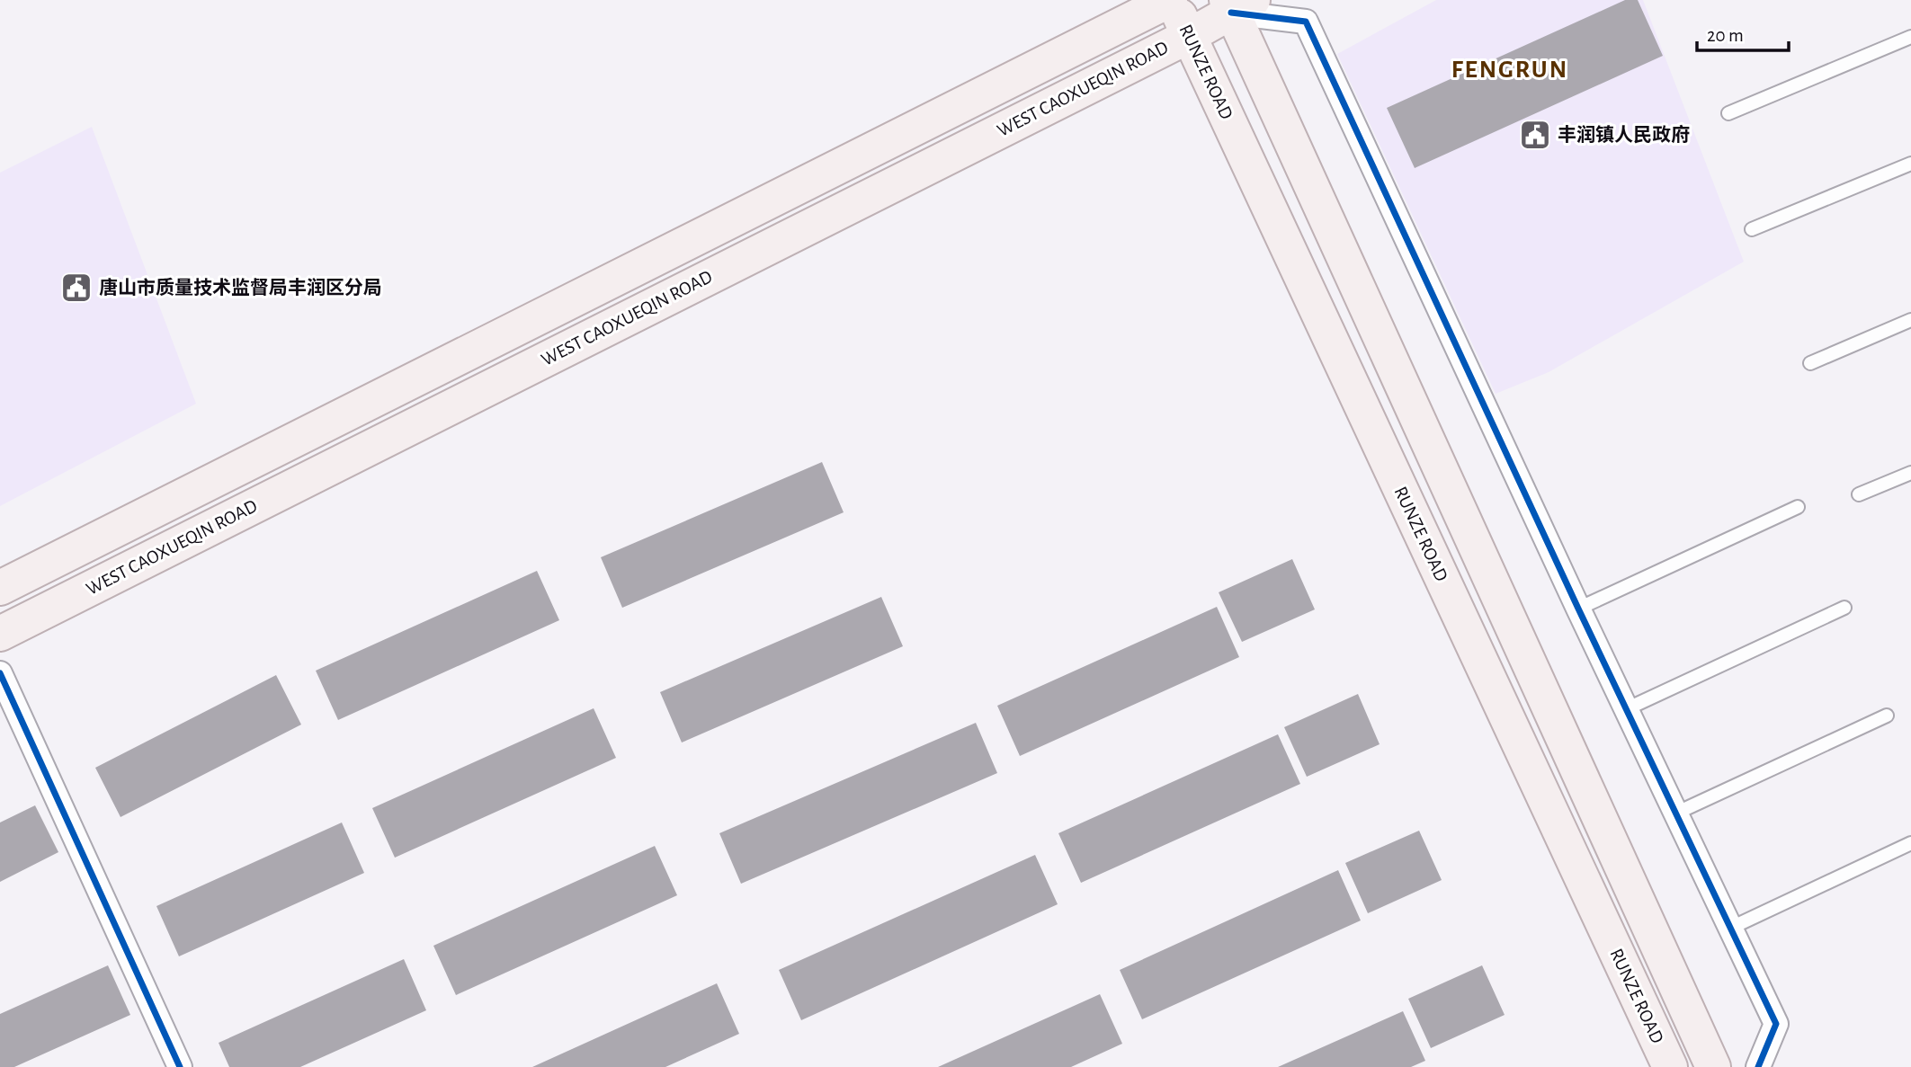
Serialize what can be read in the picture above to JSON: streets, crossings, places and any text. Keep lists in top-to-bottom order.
{
  "streets": {
    "main road": ["RUNZE ROAD", "WEST CAOXUEQIN ROAD"]
  },
  "crossings": [
    ["RUNZE ROAD", "WEST CAOXUEQIN ROAD"]
  ],
  "districts": ["FENGRUN"],
  "places": {
    "public building": ["丰润镇人民政府", "唐山市质量技术监督局丰润区分局"]
  },
  "scale_bar": "20 m"
}
